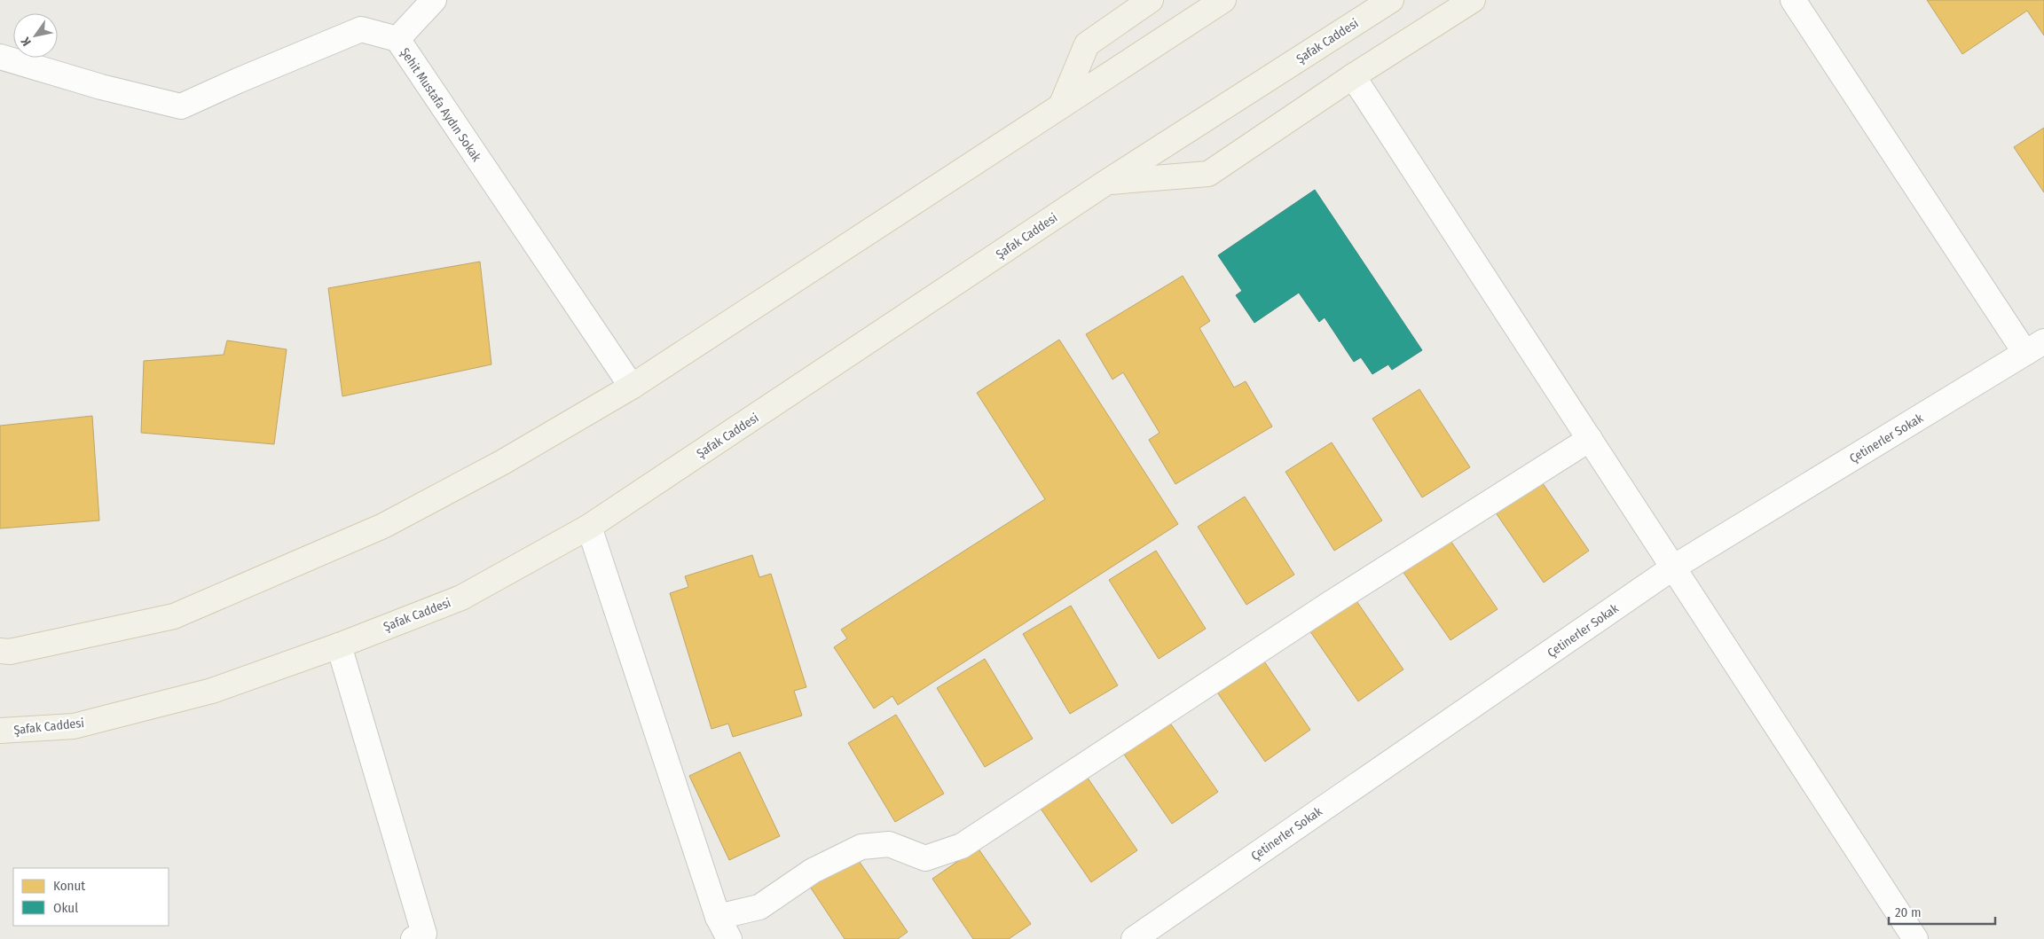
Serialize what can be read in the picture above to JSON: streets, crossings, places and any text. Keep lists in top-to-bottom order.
{
  "streets": {
    "main road": ["Şafak Caddesi"],
    "street": ["Şehit Mustafa Aydın Sokak", "Çetinerler Sokak"]
  },
  "legend": ["Konut", "Okul"],
  "scale_bar": "20 m",
  "north": "bottom left"
}
